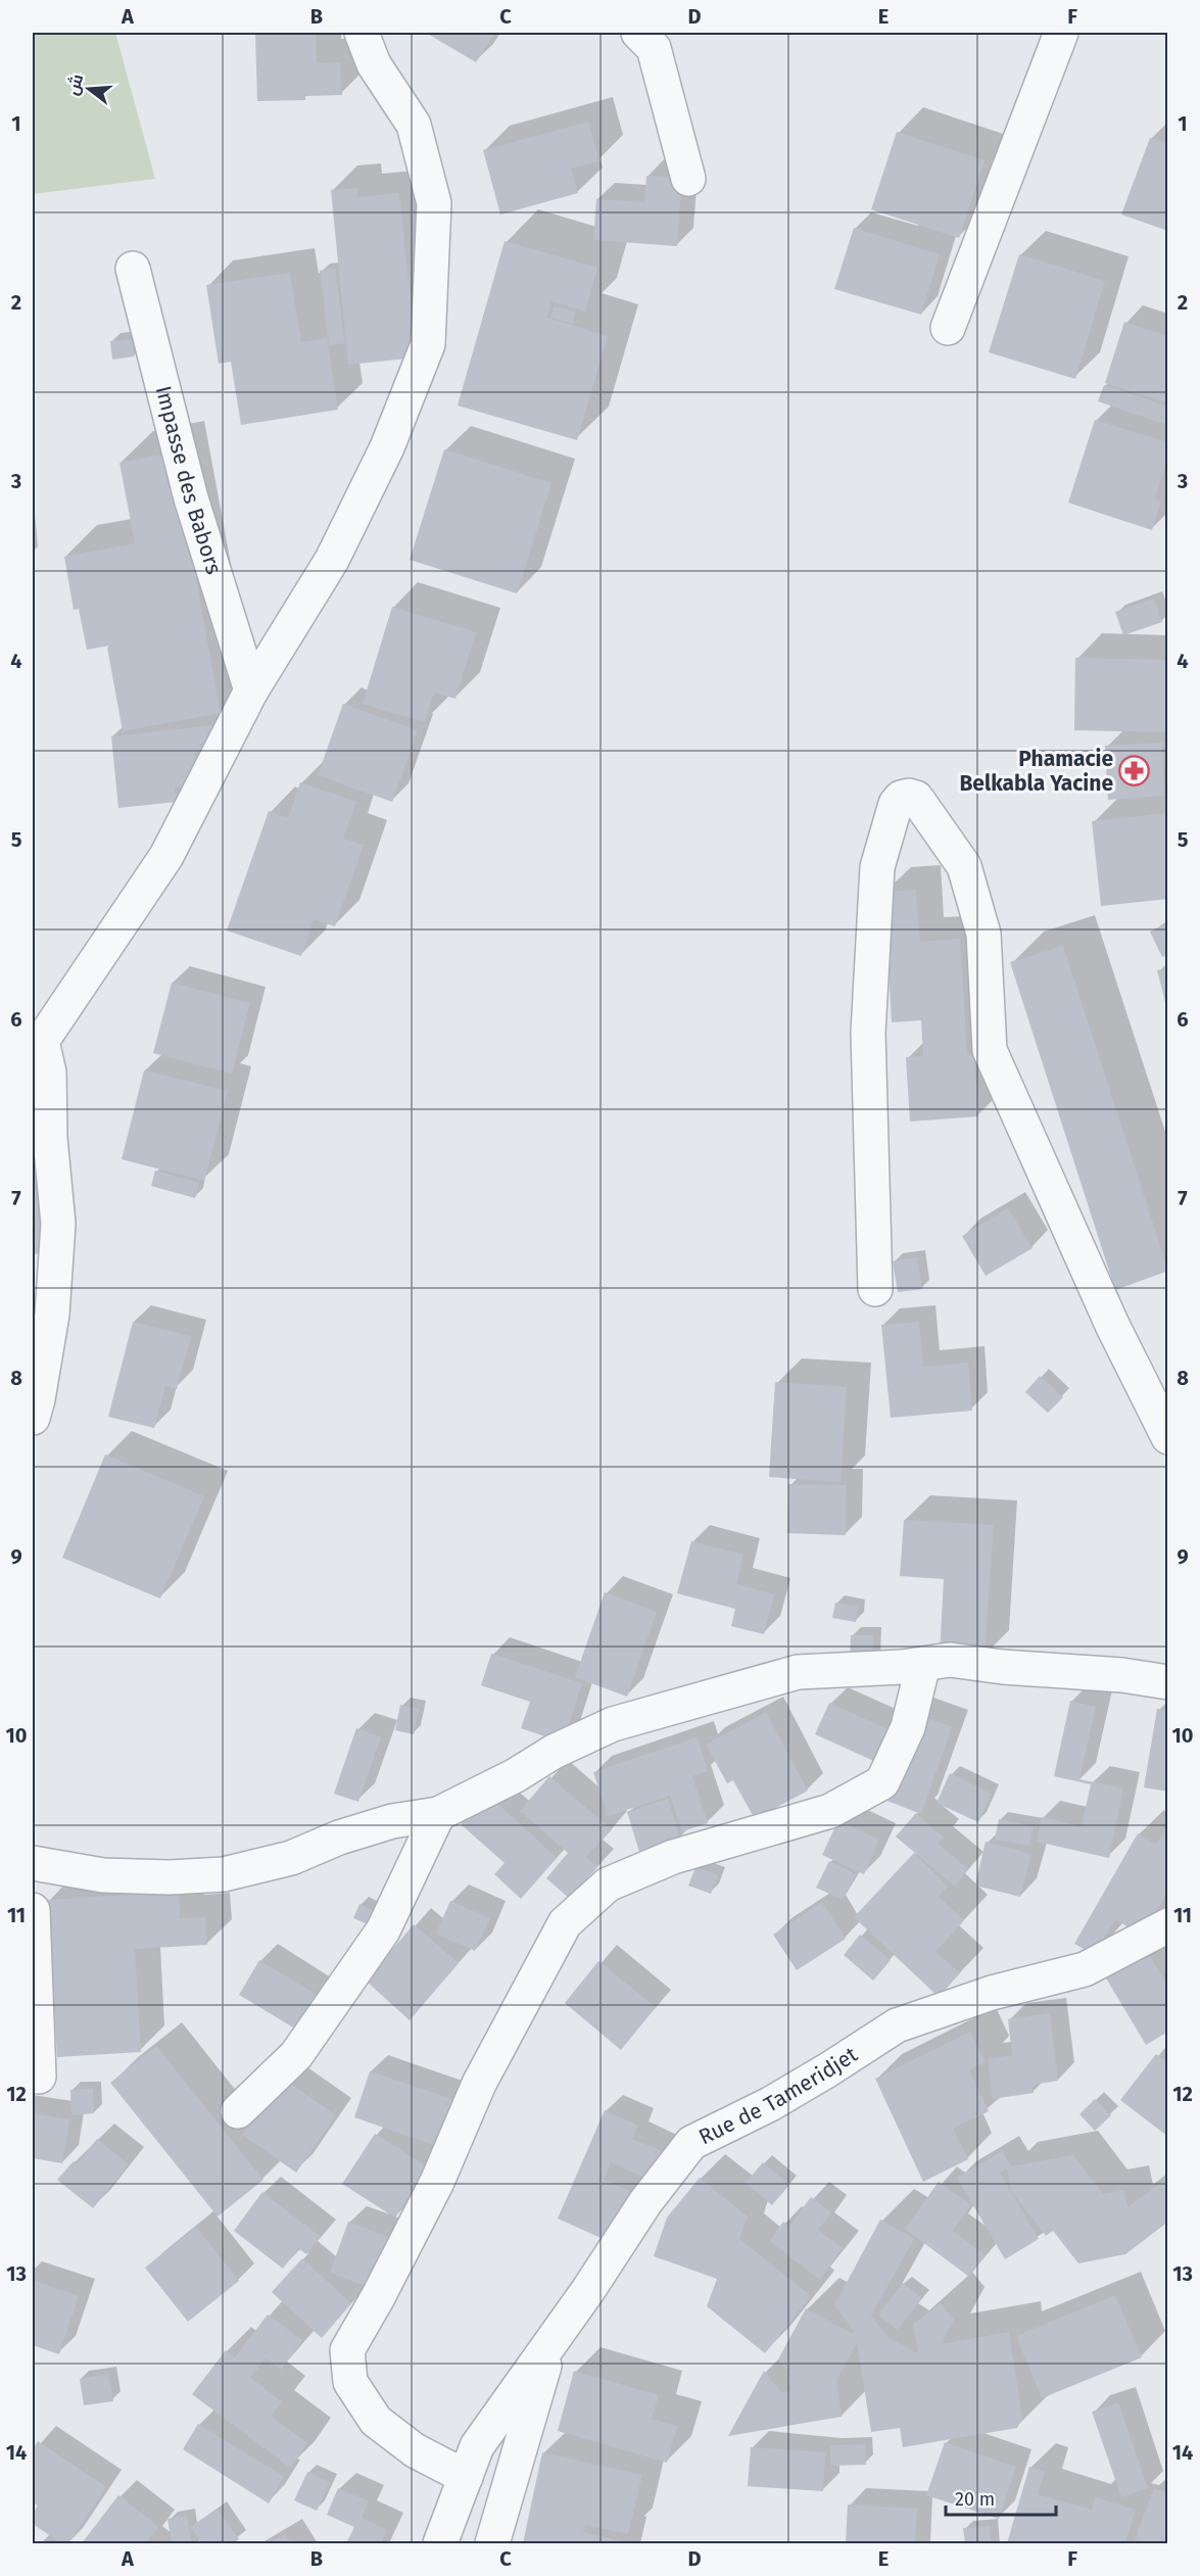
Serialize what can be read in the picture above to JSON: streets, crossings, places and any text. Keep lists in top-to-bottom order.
{
  "streets": {
    "street": ["Impasse des Babors", "Rue de Tameridjet"]
  },
  "places": {
    "pharmacy": ["Phamacie Belkabla Yacine"]
  },
  "scale_bar": "20 m",
  "north": "left",
  "grid": {
    "columns": [
      "A",
      "B",
      "C",
      "D",
      "E",
      "F"
    ],
    "rows": [
      "1",
      "2",
      "3",
      "4",
      "5",
      "6",
      "7",
      "8",
      "9",
      "10",
      "11",
      "12",
      "13",
      "14"
    ]
  }
}
